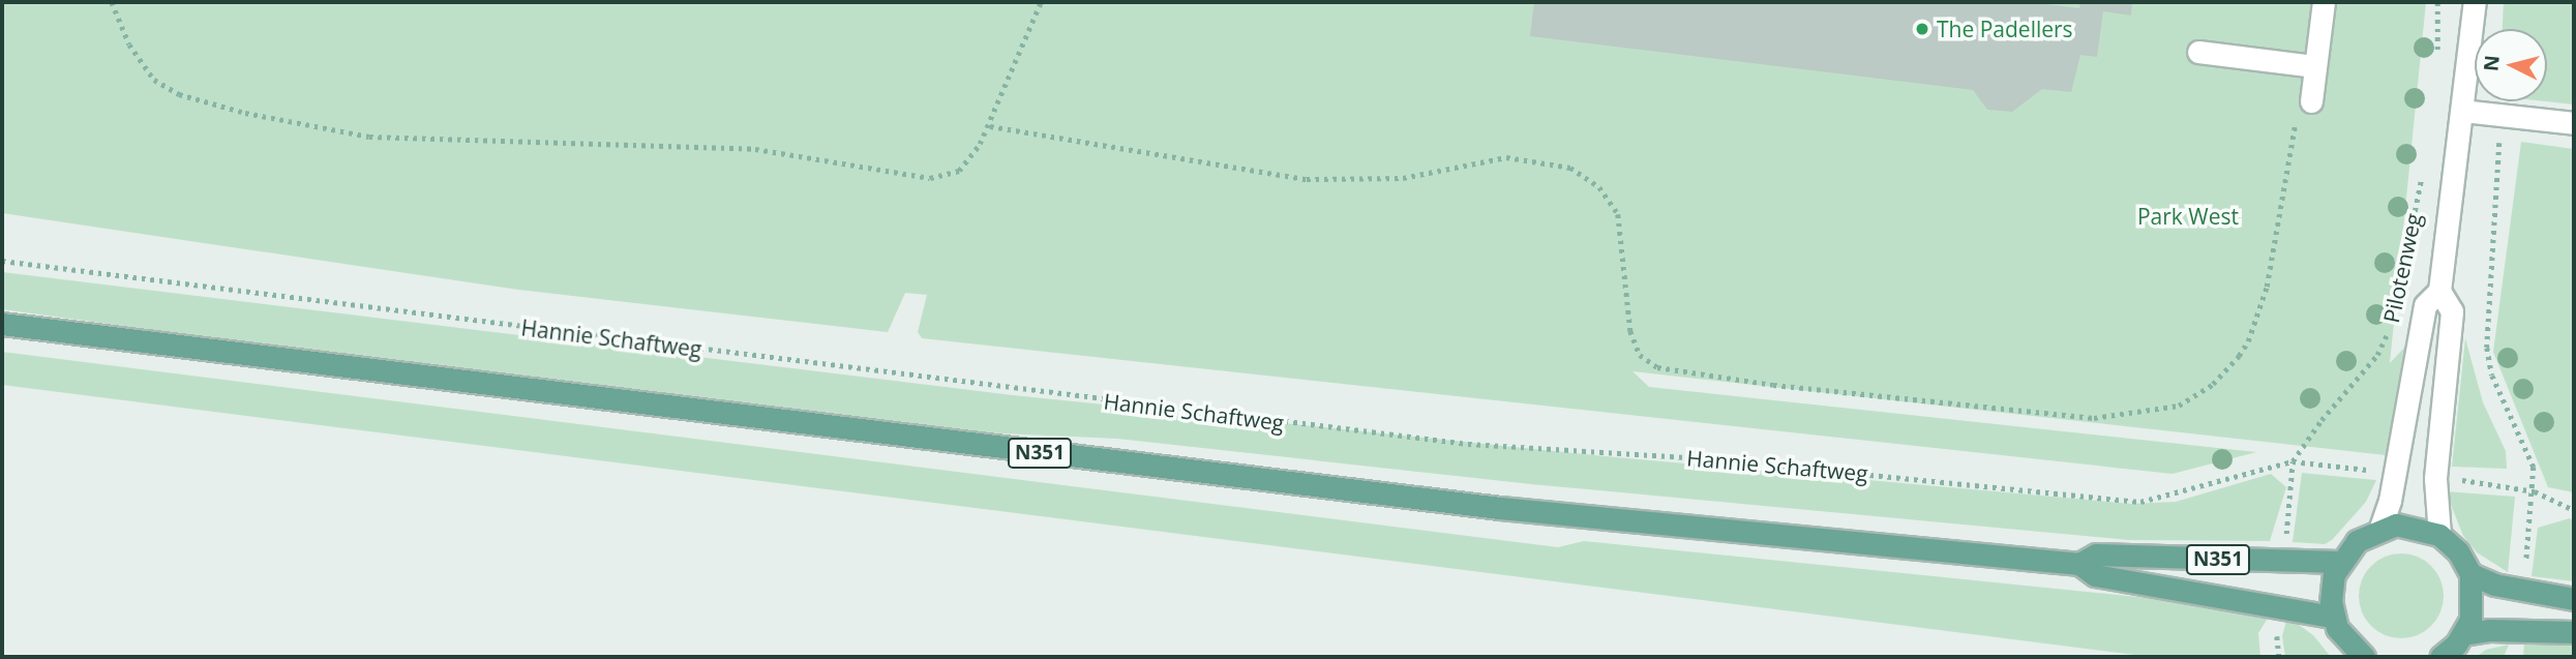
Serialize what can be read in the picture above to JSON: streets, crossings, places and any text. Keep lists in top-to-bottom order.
{
  "streets": {
    "main road": ["N351"],
    "street": ["Pilotenweg"],
    "path": ["Hannie Schaftweg"]
  },
  "crossings": [
    ["Pilotenweg", "Hannie Schaftweg"]
  ],
  "parks": ["Park West"],
  "places": ["The Padellers"],
  "north": "left"
}
